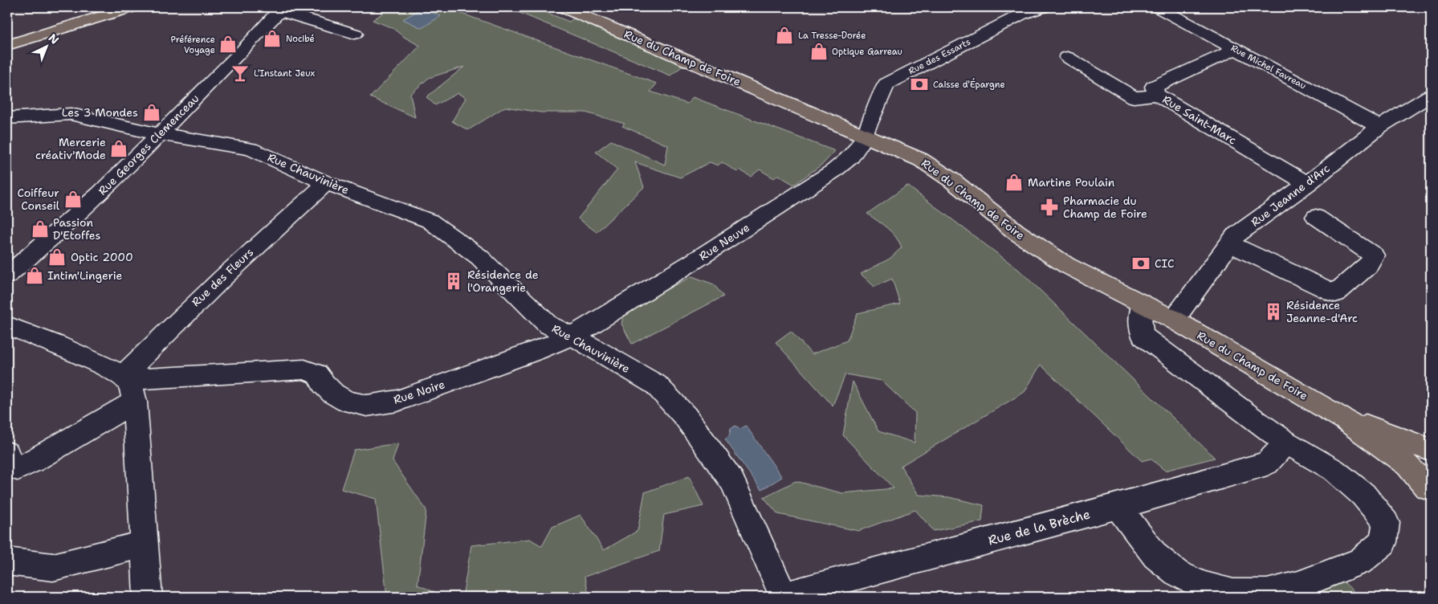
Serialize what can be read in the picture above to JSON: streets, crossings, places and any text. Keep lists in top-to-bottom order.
{
  "streets": {
    "main road": ["Rue du Champ de Foire"],
    "street": [
      "Rue des Essarts",
      "Rue Michel Favreau",
      "Rue Saint-Marc",
      "Rue Georges Clemenceau",
      "Rue Chauvinière",
      "Rue Jeanne d'Arc",
      "Rue Neuve",
      "Rue des Fleurs",
      "Rue Noire",
      "Rue de la Brèche"
    ]
  },
  "crossings": [
    ["Rue des Essarts", "Rue du Champ de Foire"],
    ["Rue des Essarts", "Rue Neuve"],
    ["Rue du Champ de Foire", "Rue Jeanne d'Arc"],
    ["Rue du Champ de Foire", "Rue Neuve"],
    ["Rue Michel Favreau", "Rue Saint-Marc"],
    ["Rue Michel Favreau", "Rue Jeanne d'Arc"],
    ["Rue Saint-Marc", "Rue Jeanne d'Arc"],
    ["Rue Georges Clemenceau", "Rue Chauvinière"],
    ["Rue Chauvinière", "Rue Neuve"],
    ["Rue Chauvinière", "Rue des Fleurs"],
    ["Rue Chauvinière", "Rue Noire"],
    ["Rue Chauvinière", "Rue de la Brèche"],
    ["Rue Neuve", "Rue Noire"],
    ["Rue des Fleurs", "Rue Noire"]
  ],
  "places": {
    "shop": [
      "La Tresse-Dorée",
      "Nocibé",
      "Préférence Voyage",
      "Optique Garreau",
      "Les 3 Mondes",
      "Mercerie créativ'Mode",
      "Martine Poulain",
      "Coiffeur Conseil",
      "Passion D'Etoffes",
      "Optic 2000",
      "Intim'Lingerie"
    ],
    "bar": ["L'Instant Jeux"],
    "bank": ["Caisse d'Épargne", "CIC"],
    "pharmacy": ["Pharmacie du Champ de Foire"],
    "building": ["Résidence de l'Orangerie", "Résidence Jeanne-d'Arc"]
  },
  "north": "top right"
}
